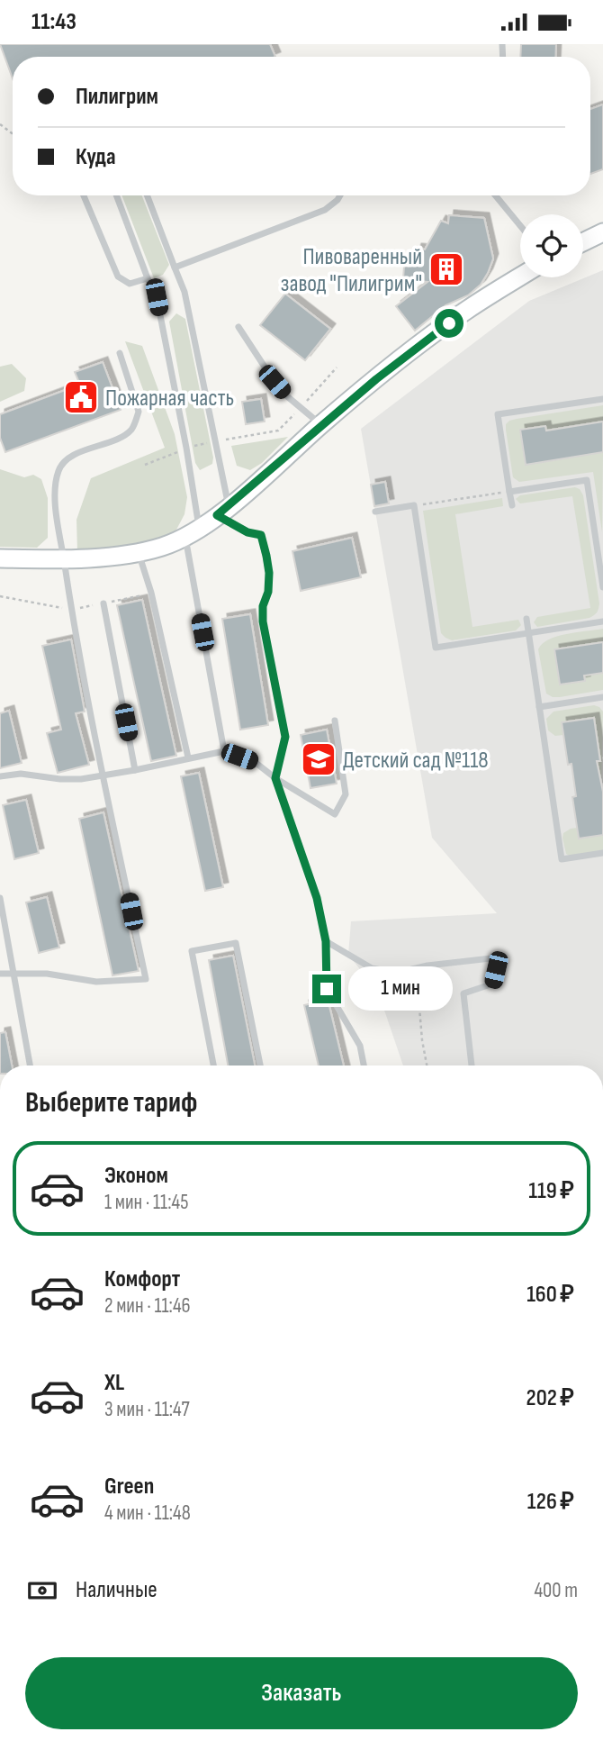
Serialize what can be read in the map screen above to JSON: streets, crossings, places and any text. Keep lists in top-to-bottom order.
{
  "places": {
    "building": ["Пивоваренный завод \"Пилигрим\""],
    "public building": ["Пожарная часть"],
    "school or university": ["Детский сад №118"]
  },
  "page": {
    "status": "11:43",
    "banner": ["Пилигрим", "Куда"],
    "bubble": "1 мин",
    "heading": "Выберите тариф",
    "list": [
      {
        "name": "Эконом",
        "note": "1 мин · 11:45",
        "value": "119 ₽"
      },
      {
        "name": "Комфорт",
        "note": "2 мин · 11:46",
        "value": "160 ₽"
      },
      {
        "name": "XL",
        "note": "3 мин · 11:47",
        "value": "202 ₽"
      },
      {
        "name": "Green",
        "note": "4 мин · 11:48",
        "value": "126 ₽"
      }
    ],
    "pay": ["Наличные", "400 m"],
    "buttons": "Заказать"
  }
}
